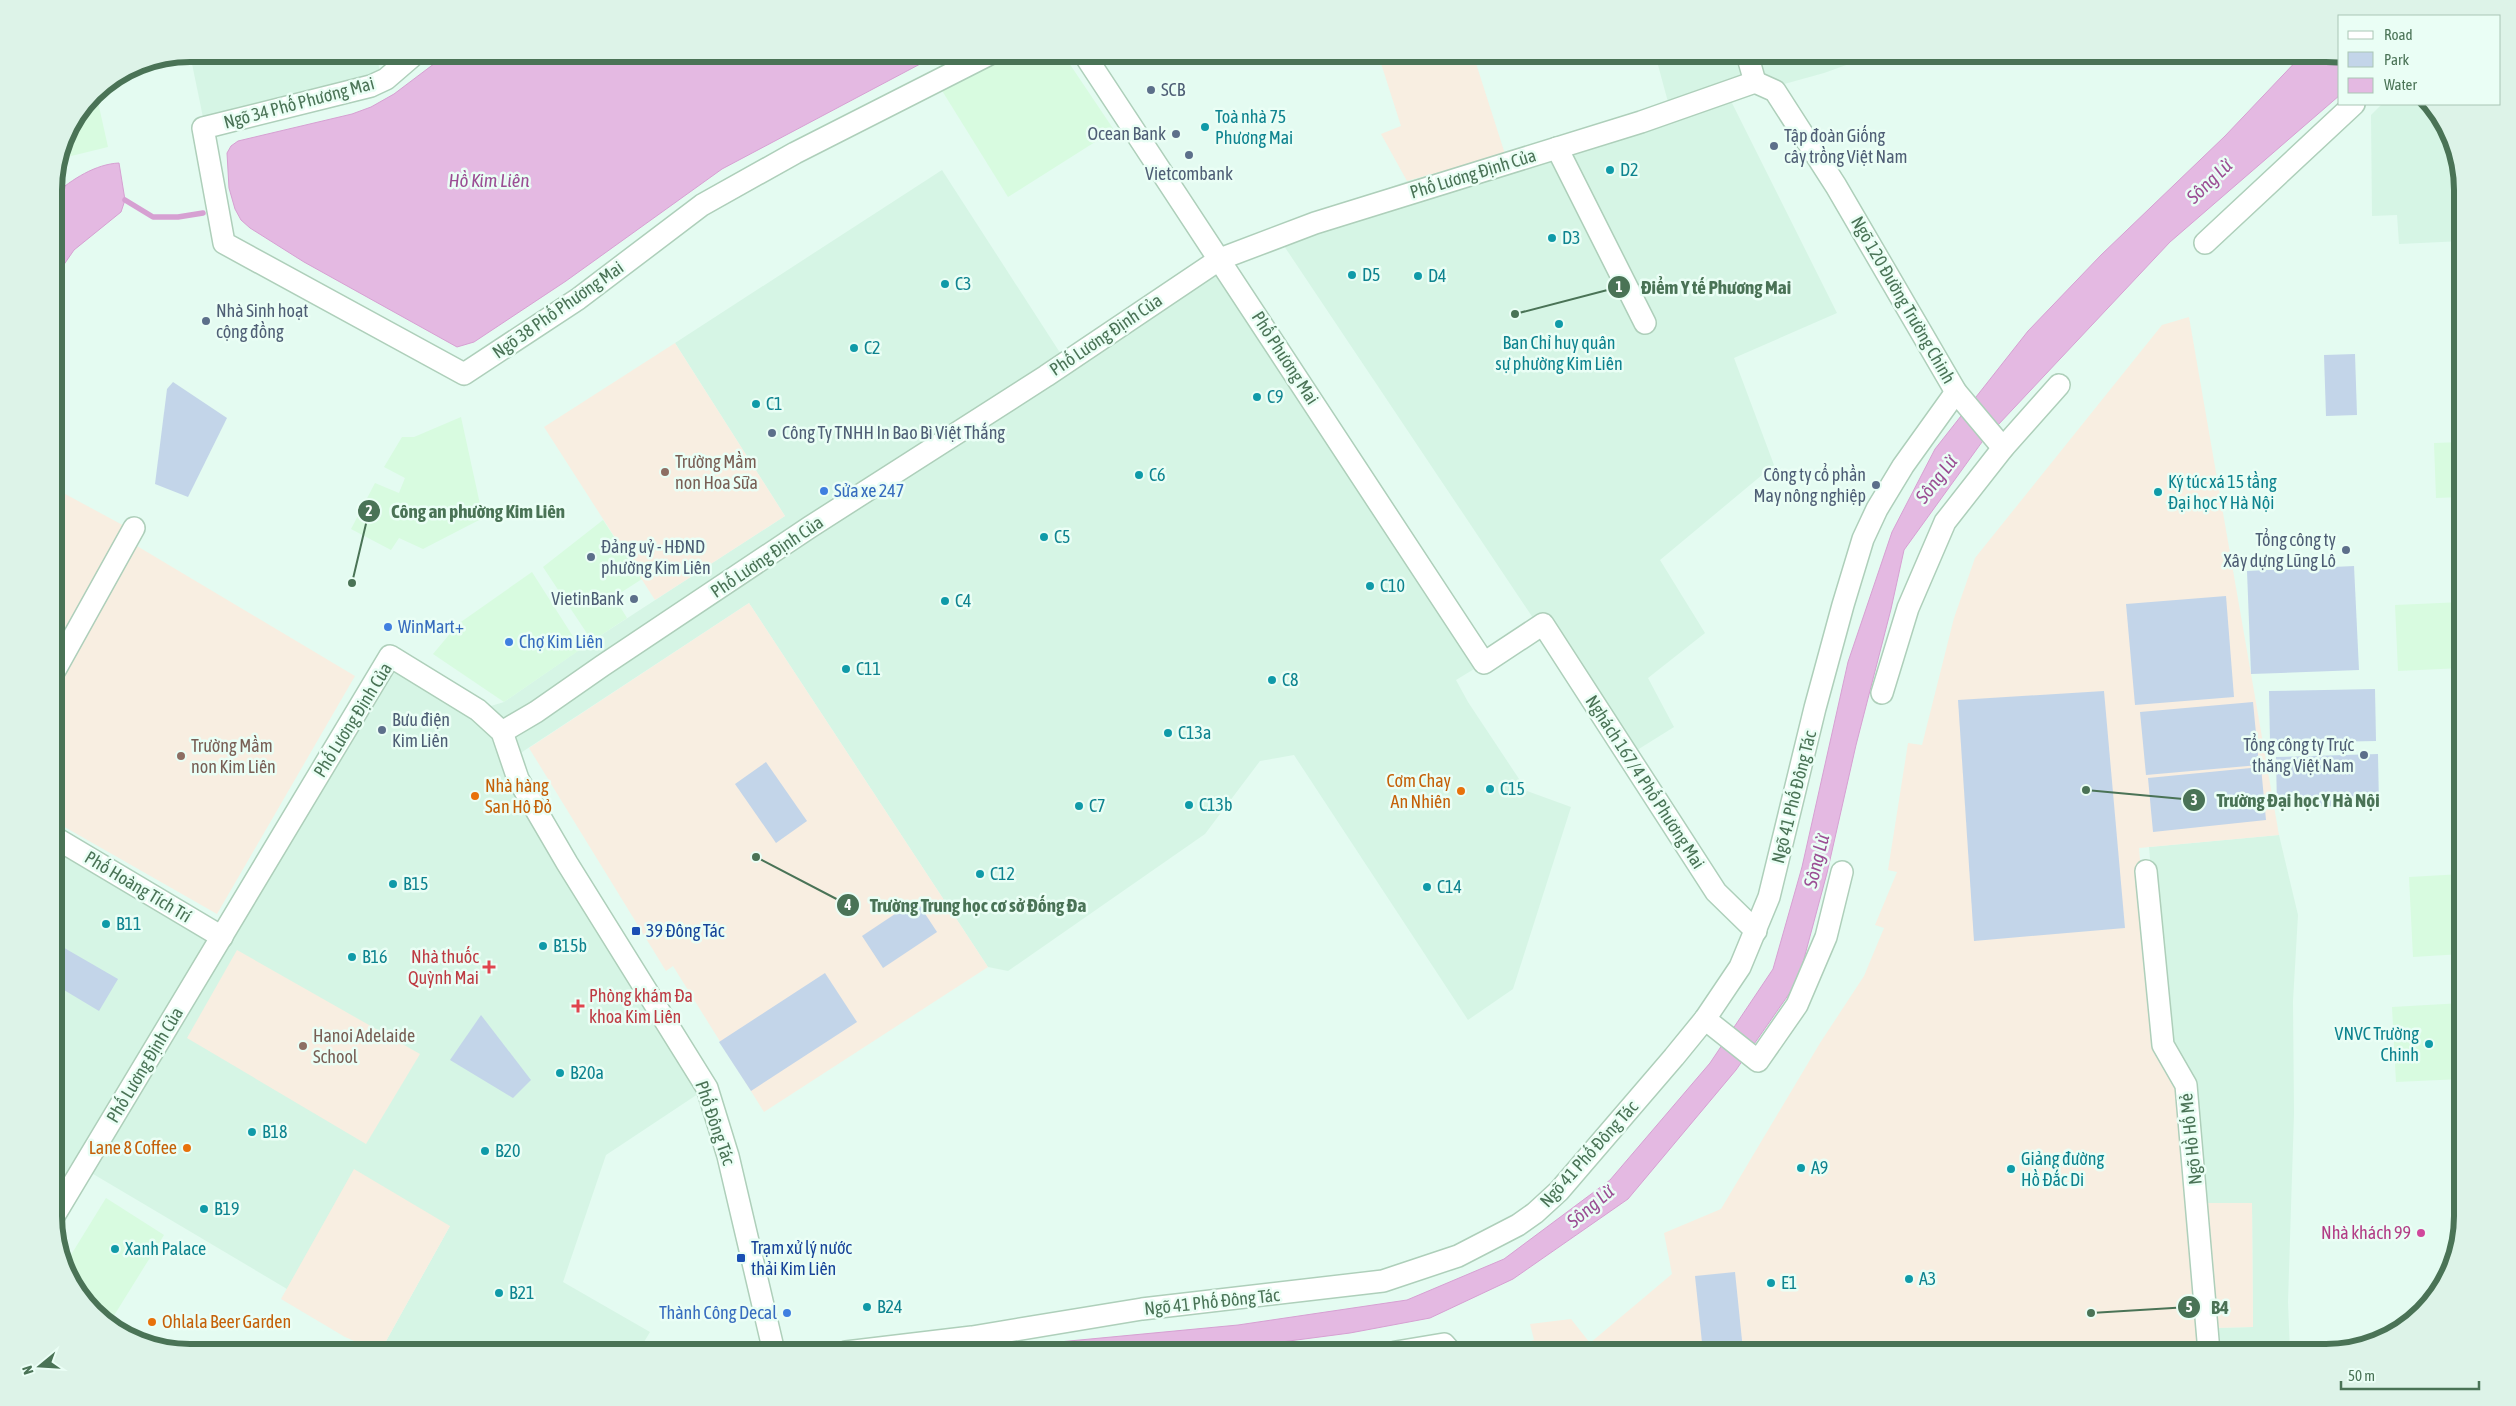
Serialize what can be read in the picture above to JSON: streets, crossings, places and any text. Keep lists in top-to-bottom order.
{
  "streets": {
    "street": [
      "Ngõ 34 Phố Phương Mai",
      "Phố Lương Định Của",
      "Ngõ 120 Đường Trường Chinh",
      "Ngõ 38 Phố Phương Mai",
      "Phố Phương Mai",
      "Nghách 167/4 Phố Phương Mai",
      "Ngõ 41 Phố Đông Tác",
      "Phố Hoàng Tích Trí",
      "Phố Đông Tác",
      "Ngõ Hồ Hố Mẻ"
    ]
  },
  "crossings": [
    ["Ngõ 34 Phố Phương Mai", "Ngõ 38 Phố Phương Mai"],
    ["Phố Lương Định Của", "Ngõ 120 Đường Trường Chinh"],
    ["Phố Lương Định Của", "Phố Phương Mai"],
    ["Phố Lương Định Của", "Phố Hoàng Tích Trí"],
    ["Phố Lương Định Của", "Phố Đông Tác"],
    ["Ngõ 120 Đường Trường Chinh", "Ngõ 41 Phố Đông Tác"],
    ["Phố Phương Mai", "Nghách 167/4 Phố Phương Mai"],
    ["Nghách 167/4 Phố Phương Mai", "Ngõ 41 Phố Đông Tác"]
  ],
  "water": ["Hồ Kim Liên", "Sông Lừ"],
  "places": {
    "other": [
      "SCB",
      "Toà nhà 75 Phương Mai",
      "Ocean Bank",
      "Tập đoàn Giống cây trồng Việt Nam",
      "Vietcombank",
      "D2",
      "D3",
      "D5",
      "D4",
      "C3",
      "Điểm Y tế Phương Mai",
      "Nhà Sinh hoạt cộng đồng",
      "Ban Chỉ huy quân sự phường Kim Liên",
      "C2",
      "C9",
      "C1",
      "Công Ty TNHH In Bao Bì Việt Thắng",
      "Trường Mầm non Hoa Sữa",
      "C6",
      "Công ty cổ phần May nông nghiệp",
      "Sửa xe 247",
      "Ký túc xá 15 tầng Đại học Y Hà Nội",
      "C5",
      "Tổng công ty Xây dựng Lũng Lô",
      "Đảng uỷ - HĐND phường Kim Liên",
      "Công an phường Kim Liên",
      "C10",
      "VietinBank",
      "C4",
      "WinMart+",
      "Chợ Kim Liên",
      "C11",
      "C8",
      "Bưu điện Kim Liên",
      "C13a",
      "Tổng công ty Trực thăng Việt Nam",
      "Trường Mầm non Kim Liên",
      "C15",
      "Trường Đại học Y Hà Nội",
      "Cơm Chay An Nhiên",
      "Nhà hàng San Hô Đỏ",
      "C13b",
      "C7",
      "Trường Trung học cơ sở Đống Đa",
      "C12",
      "B15",
      "C14",
      "B11",
      "B15b",
      "B16",
      "VNVC Trường Chinh",
      "Hanoi Adelaide School",
      "B20a",
      "B18",
      "Lane 8 Coffee",
      "B20",
      "A9",
      "Giảng đường Hồ Đắc Di",
      "B19",
      "Nhà khách 99",
      "Xanh Palace",
      "A3",
      "E1",
      "B21",
      "B24",
      "Thành Công Decal",
      "B4",
      "Ohlala Beer Garden"
    ],
    "transit": ["39 Đông Tác", "Trạm xử lý nước thải Kim Liên"],
    "health": ["Nhà thuốc Quỳnh Mai", "Phòng khám Đa khoa Kim Liên"]
  },
  "legend": ["Road", "Park", "Water"],
  "scale_bar": "50 m",
  "north": "left"
}
